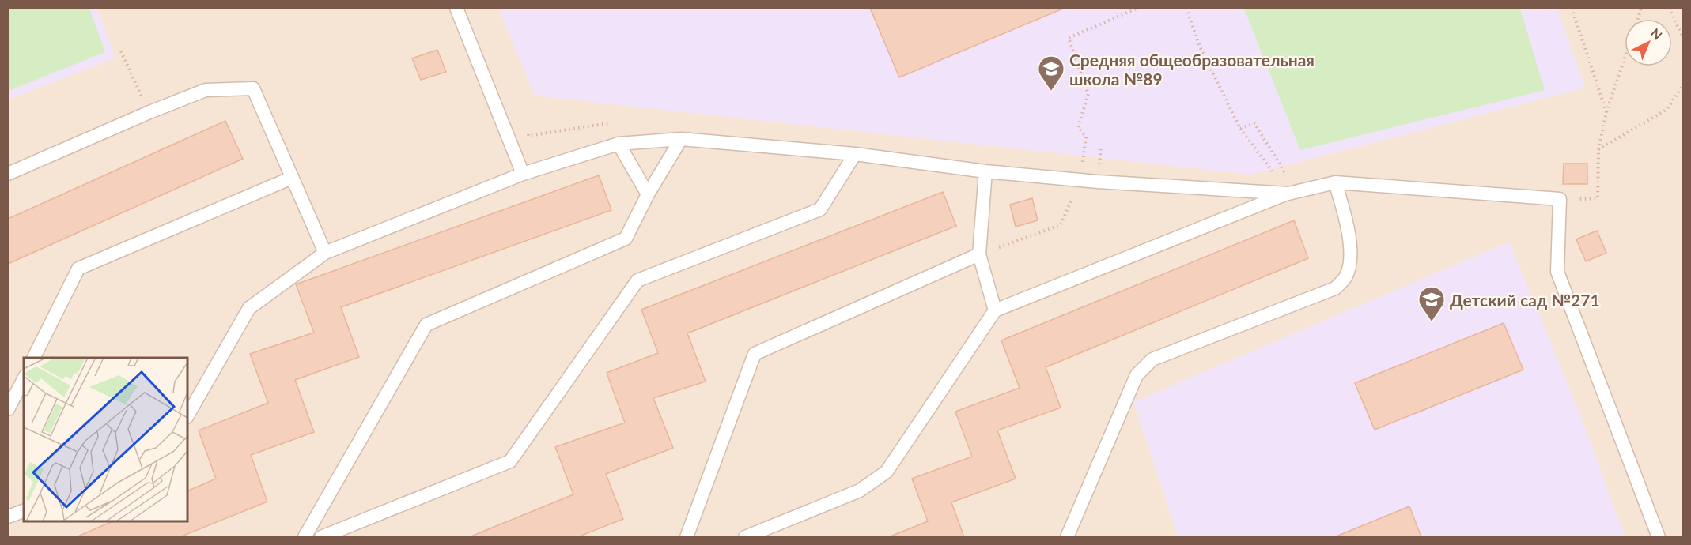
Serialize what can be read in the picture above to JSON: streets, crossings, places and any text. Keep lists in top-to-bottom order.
{
  "places": {
    "school or university": ["Средняя общеобразовательная школа №89", "Детский сад №271"]
  },
  "north": "top right"
}
